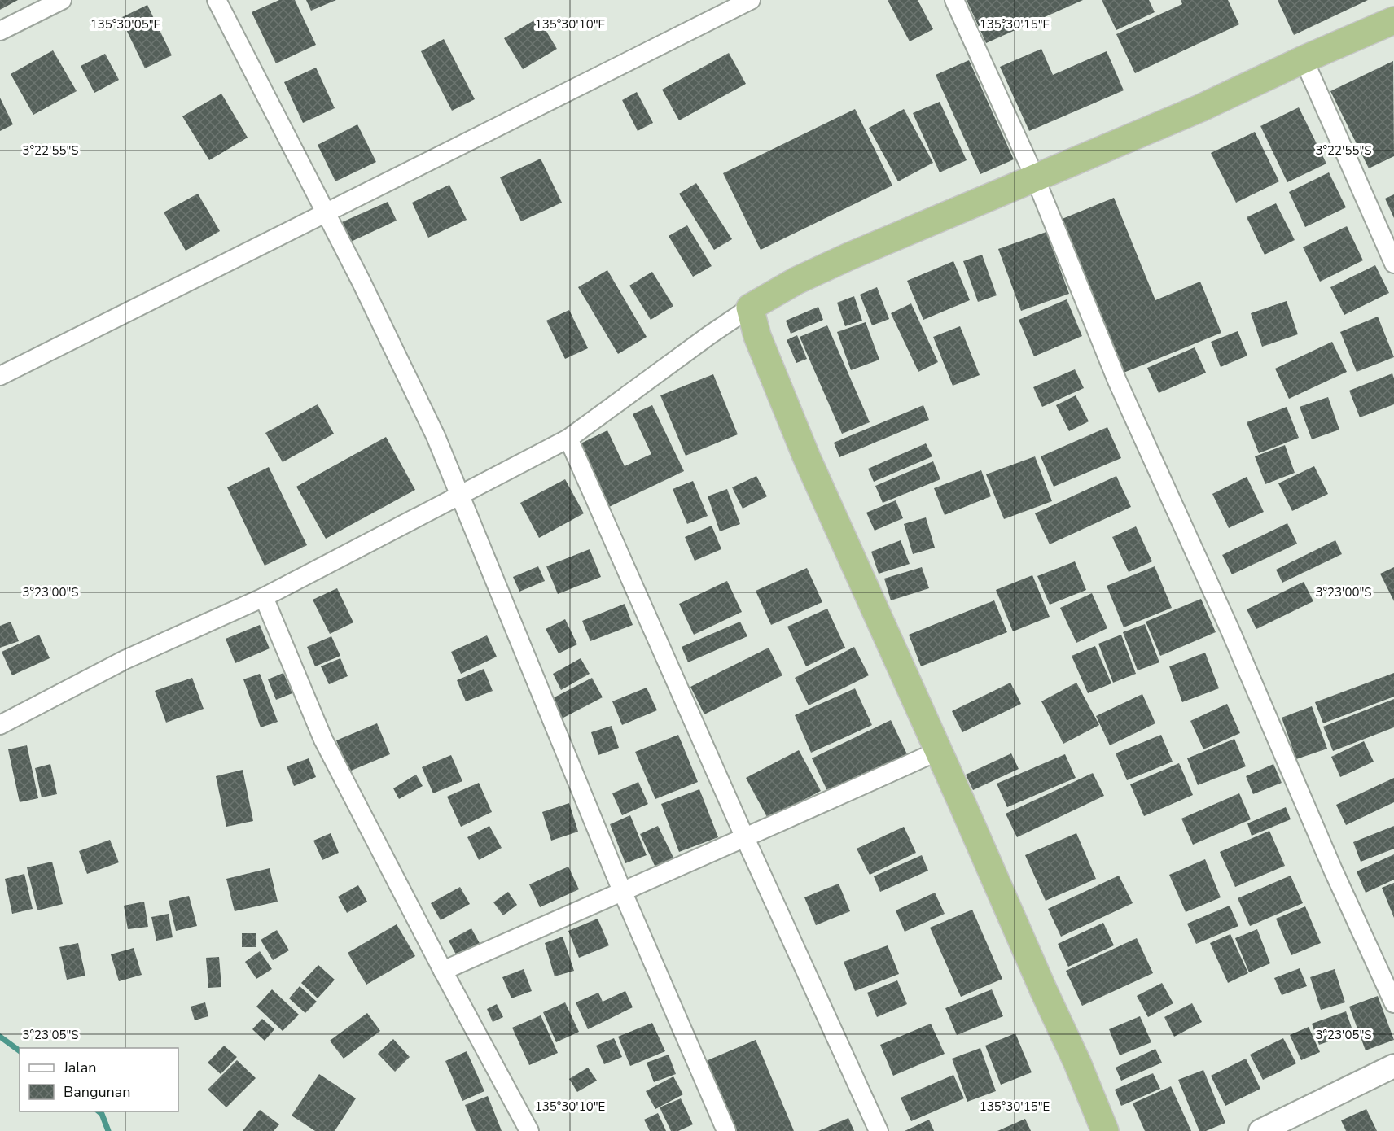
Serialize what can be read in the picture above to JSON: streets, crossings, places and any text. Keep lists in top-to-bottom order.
{
  "legend": ["Jalan", "Bangunan"],
  "coordinates": [
    "135°30'05\"E",
    "135°30'10\"E",
    "135°30'15\"E",
    "3°22'55\"S",
    "3°23'00\"S",
    "3°23'05\"S"
  ]
}
